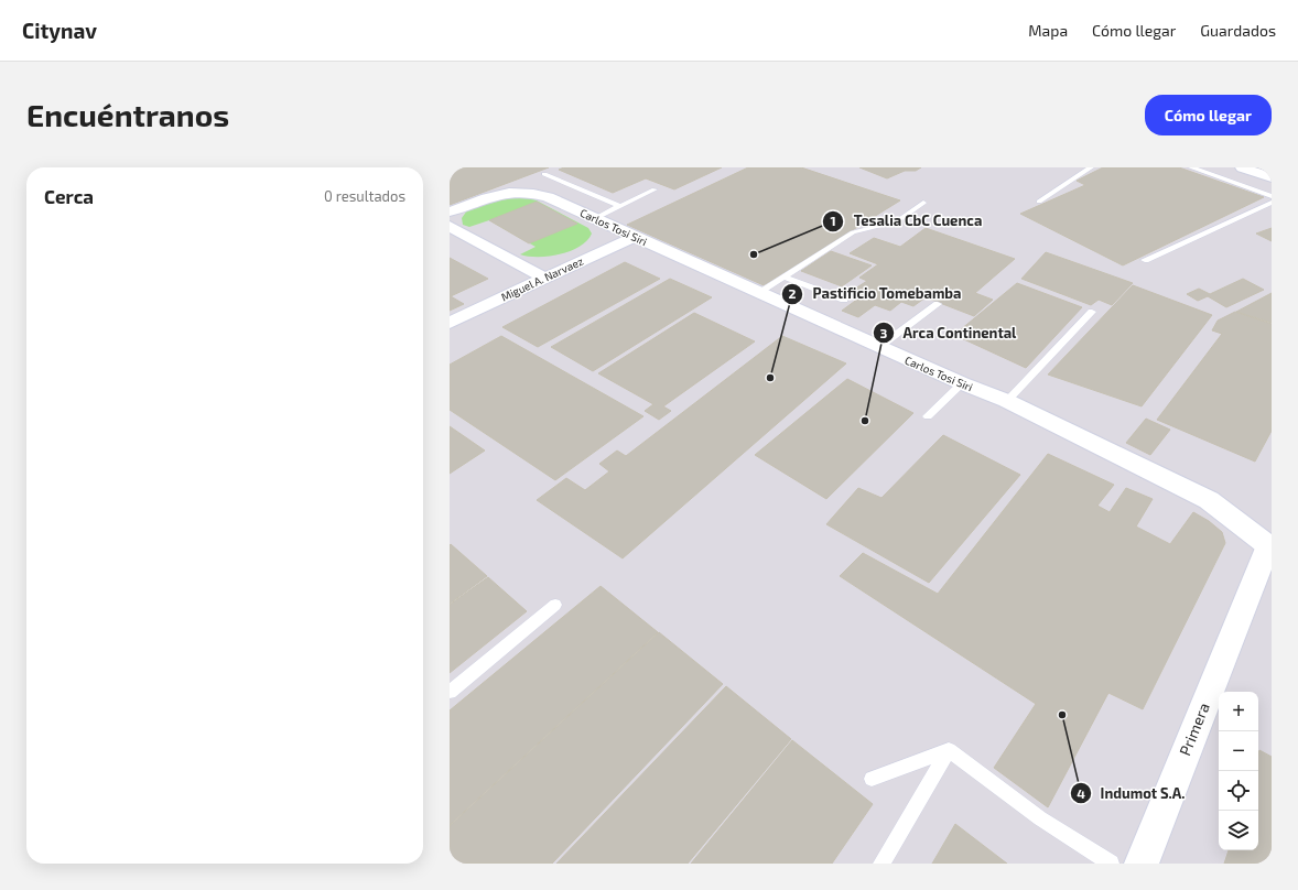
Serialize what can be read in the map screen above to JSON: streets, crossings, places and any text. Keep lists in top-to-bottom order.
{
  "streets": {
    "street": ["Carlos Tosi Siri", "Miguel A. Narvaez", "Primera"]
  },
  "crossings": [
    ["Carlos Tosi Siri", "Miguel A. Narvaez"],
    ["Carlos Tosi Siri", "Primera"]
  ],
  "places": [
    "Tesalia CbC Cuenca",
    "Pastificio Tomebamba",
    "Arca Continental",
    "Indumot S.A."
  ],
  "page": {
    "header": "Citynav",
    "nav": ["Mapa", "Cómo llegar", "Guardados"],
    "buttons": "Cómo llegar",
    "title": "Encuéntranos",
    "heading": ["Cerca", "0 resultados"],
    "map_buttons": ["+", "−"]
  }
}
